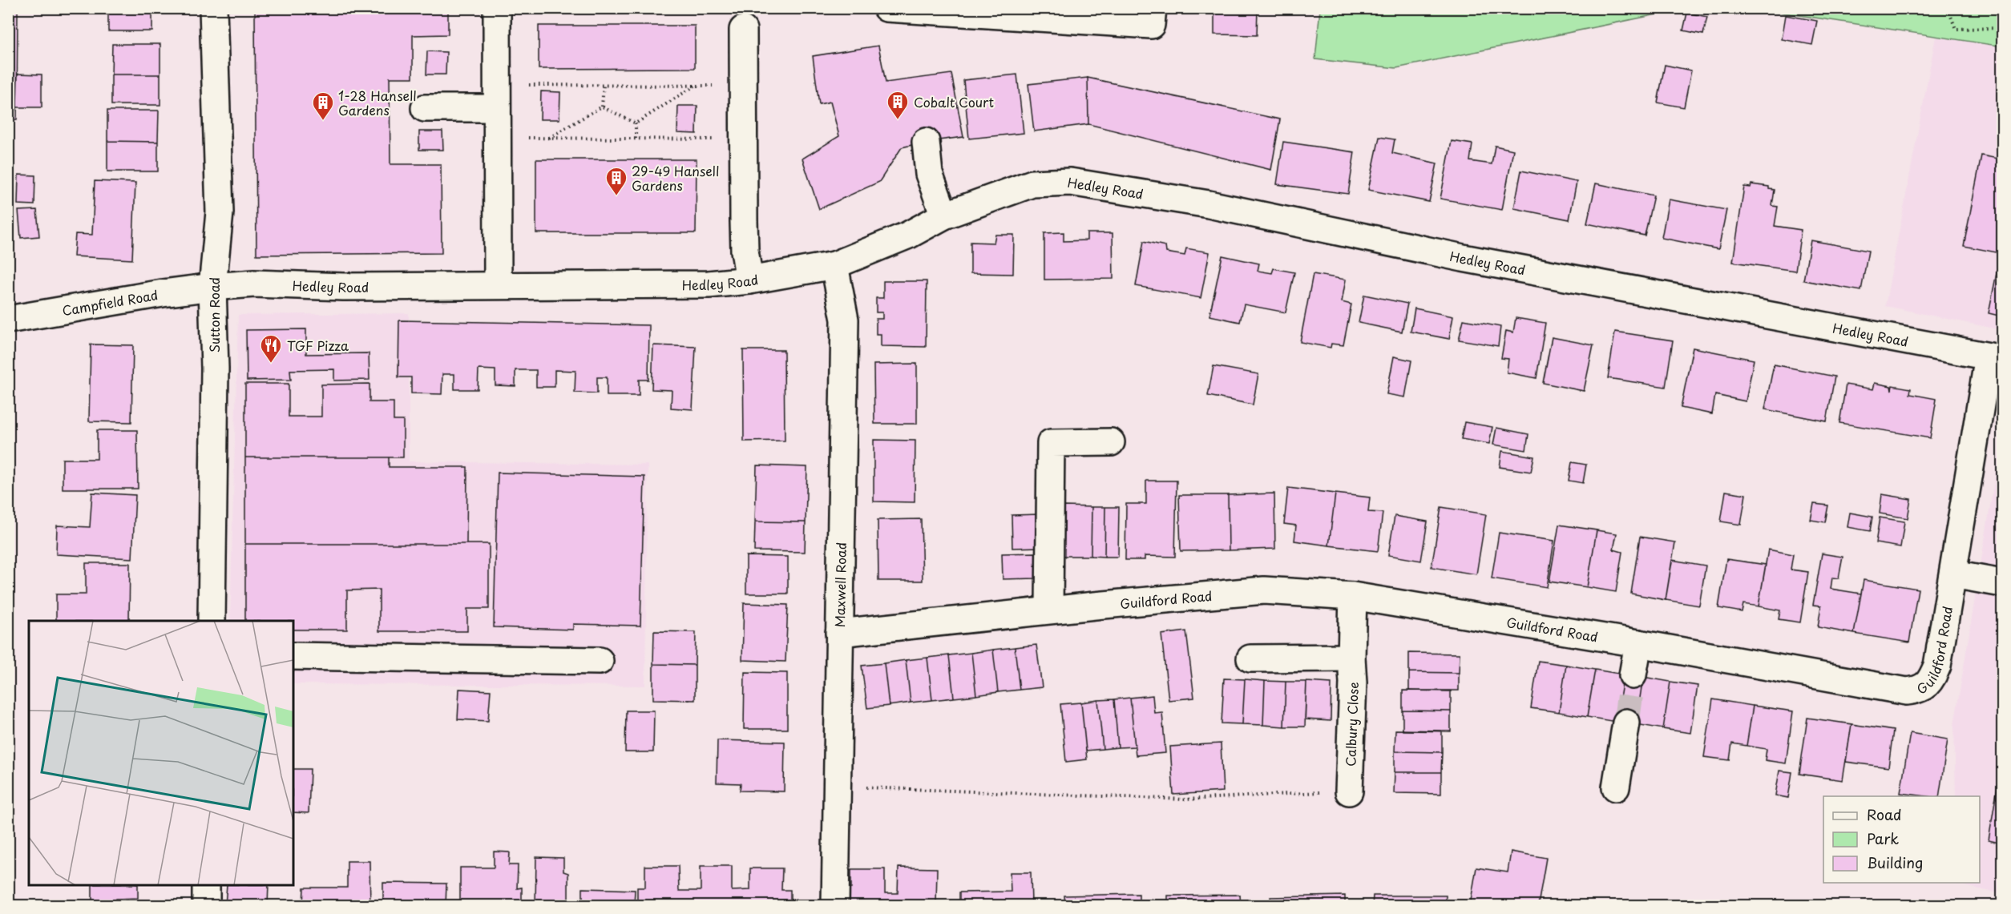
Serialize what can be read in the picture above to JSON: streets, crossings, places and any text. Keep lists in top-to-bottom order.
{
  "streets": {
    "street": [
      "Hedley Road",
      "Campfield Road",
      "Sutton Road",
      "Maxwell Road",
      "Guildford Road",
      "Calbury Close"
    ]
  },
  "crossings": [
    ["Hedley Road", "Campfield Road"],
    ["Hedley Road", "Sutton Road"],
    ["Hedley Road", "Maxwell Road"],
    ["Hedley Road", "Guildford Road"],
    ["Campfield Road", "Sutton Road"],
    ["Maxwell Road", "Guildford Road"],
    ["Guildford Road", "Calbury Close"]
  ],
  "places": {
    "building": ["Cobalt Court", "1-28 Hansell Gardens", "29-49 Hansell Gardens"],
    "restaurant": ["TGF Pizza"]
  },
  "legend": ["Road", "Park", "Building"]
}
